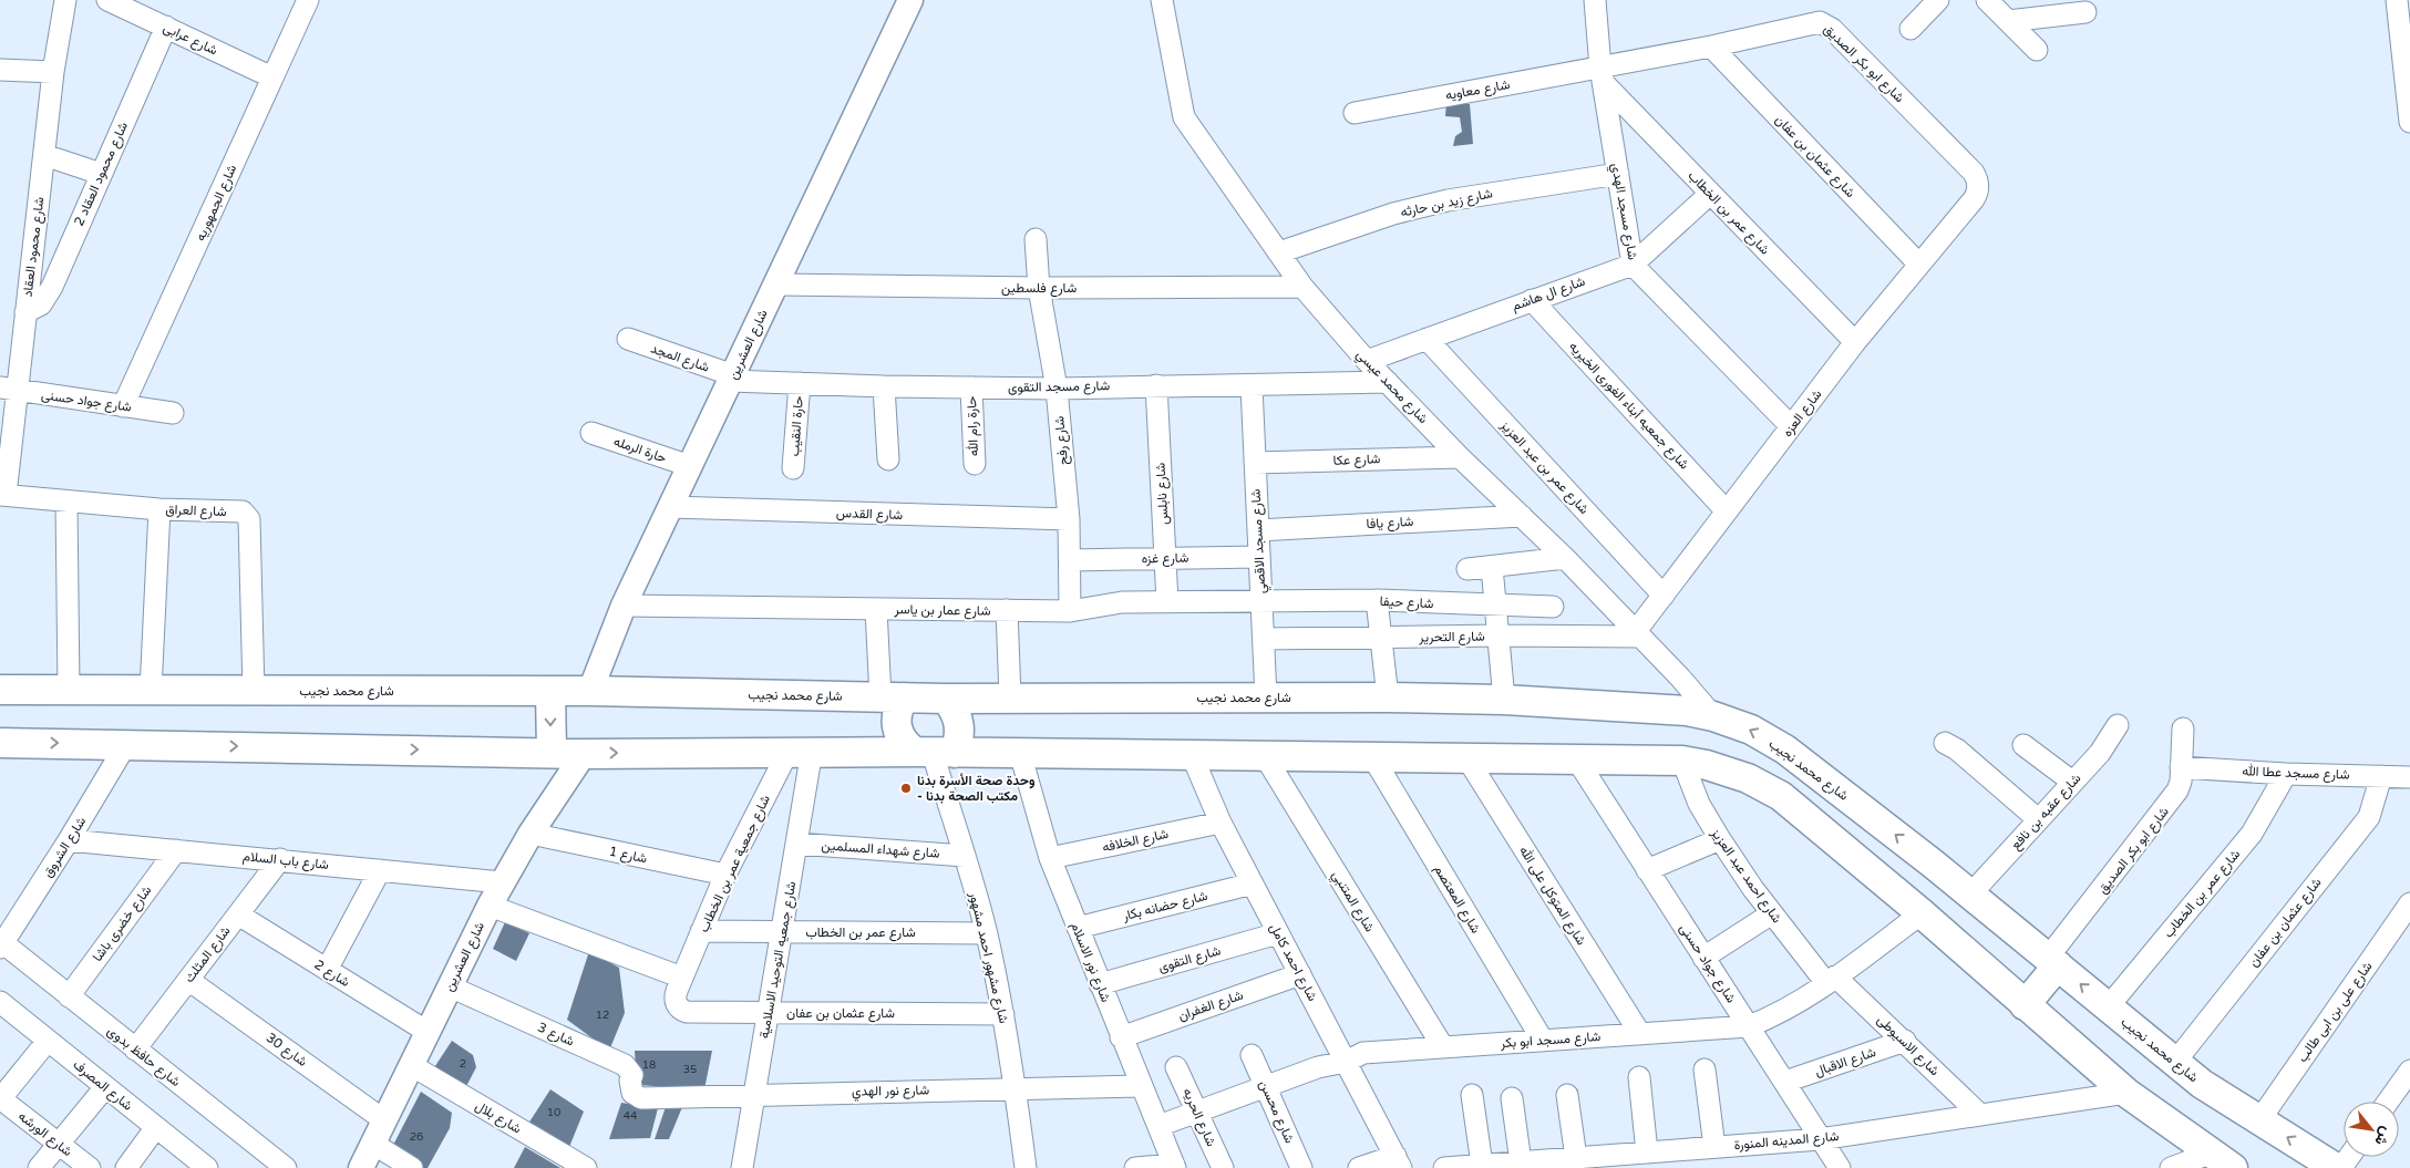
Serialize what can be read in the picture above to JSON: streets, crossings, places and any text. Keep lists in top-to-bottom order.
{
  "streets": {
    "main road": ["شارع محمد نجيب"],
    "street": [
      "شارع عرابى",
      "شارع ابو بكر الصديق",
      "شارع معاويه",
      "شارع عثمان بن عفان",
      "شارع محمود العقاد 2",
      "شارع الجمهوريه",
      "شارع زيد بن حارثه",
      "شارع مسجد الهدي",
      "شارع عمر بن الخطاب",
      "شارع محمود العقاد",
      "شارع فلسطين",
      "شارع ال هاشم",
      "شارع العشرين",
      "شارع المجد",
      "شارع مسجد التقوى",
      "شارع محمد عيسي",
      "شارع جواد حسنى",
      "شارع جمعيه أبناء الغورى الخيريه",
      "شارع العزه",
      "حارة النقيب",
      "حارة رام الله",
      "شارع رفح",
      "حارة الرمله",
      "شارع عكا",
      "شارع عمر بن عبد العزيز",
      "شارع نابلس",
      "شارع العراق",
      "شارع القدس",
      "شارع يافا",
      "شارع مسجد الاقصي",
      "شارع غزه",
      "شارع حيفا",
      "شارع عمار بن ياسر",
      "شارع التحرير",
      "شارع مسجد عطا الله",
      "شارع عقبه بن نافع",
      "شارع الخلافه",
      "شارع الشروق",
      "شارع شهداء المسلمين",
      "شارع 1",
      "شارع باب السلام",
      "شارع جمعية عمر بن الخطاب",
      "شارع احمد عبد العزيز",
      "شارع المتوكل على الله",
      "شارع المعتصم",
      "شارع المتنبي",
      "شارع حضانه بكار",
      "شارع خضرى باشا",
      "شارع المثلث",
      "شارع مشهور احمد مشهور",
      "شارع التقوى",
      "شارع جمعيه التوحيد الاسلامية",
      "شارع نور الاسلام",
      "شارع احمد كامل",
      "شارع 2",
      "شارع الغفران",
      "شارع على بن ابى طالب",
      "شارع 3",
      "شارع مسجد ابو بكر",
      "شارع الاسيوطى",
      "شارع 30",
      "شارع حافظ بدوى",
      "شارع الاقبال",
      "شارع المصرف",
      "شارع نور الهدي",
      "شارع محسن",
      "شارع بلال",
      "شارع الحريه",
      "شارع الورشه",
      "شارع المدينه المنورة"
    ]
  },
  "crossings": [
    ["شارع عرابى", "شارع محمود العقاد 2"],
    ["شارع عرابى", "شارع الجمهوريه"],
    ["شارع ابو بكر الصديق", "شارع معاويه"],
    ["شارع ابو بكر الصديق", "شارع عثمان بن عفان"],
    ["شارع ابو بكر الصديق", "شارع مسجد الهدي"],
    ["شارع ابو بكر الصديق", "شارع عمر بن الخطاب"],
    ["شارع ابو بكر الصديق", "شارع العزه"],
    ["شارع ابو بكر الصديق", "شارع محمد نجيب"],
    ["شارع ابو بكر الصديق", "شارع مسجد عطا الله"],
    ["شارع معاويه", "شارع مسجد الهدي"],
    ["شارع معاويه", "شارع عمر بن الخطاب"],
    ["شارع عثمان بن عفان", "شارع العزه"],
    ["شارع عثمان بن عفان", "شارع محمد نجيب"],
    ["شارع عثمان بن عفان", "شارع مسجد عطا الله"],
    ["شارع عثمان بن عفان", "شارع جمعية عمر بن الخطاب"],
    ["شارع عثمان بن عفان", "شارع مشهور احمد مشهور"],
    ["شارع عثمان بن عفان", "شارع جمعيه التوحيد الاسلامية"],
    ["شارع محمود العقاد 2", "شارع محمود العقاد"],
    ["شارع الجمهوريه", "شارع جواد حسنى"],
    ["شارع زيد بن حارثه", "شارع مسجد الهدي"],
    ["شارع زيد بن حارثه", "شارع محمد عيسي"],
    ["شارع مسجد الهدي", "شارع عمر بن الخطاب"],
    ["شارع مسجد الهدي", "شارع ال هاشم"],
    ["شارع مسجد الهدي", "شارع العزه"],
    ["شارع عمر بن الخطاب", "شارع ال هاشم"],
    ["شارع عمر بن الخطاب", "شارع العزه"],
    ["شارع عمر بن الخطاب", "شارع محمد نجيب"],
    ["شارع عمر بن الخطاب", "شارع مسجد عطا الله"],
    ["شارع عمر بن الخطاب", "شارع جمعية عمر بن الخطاب"],
    ["شارع عمر بن الخطاب", "شارع مشهور احمد مشهور"],
    ["شارع عمر بن الخطاب", "شارع جمعيه التوحيد الاسلامية"],
    ["شارع محمود العقاد", "شارع جواد حسنى"],
    ["شارع محمود العقاد", "شارع العراق"],
    ["شارع فلسطين", "شارع العشرين"],
    ["شارع فلسطين", "شارع محمد عيسي"],
    ["شارع فلسطين", "شارع رفح"],
    ["شارع ال هاشم", "شارع محمد عيسي"],
    ["شارع ال هاشم", "شارع جمعيه أبناء الغورى الخيريه"],
    ["شارع ال هاشم", "شارع عمر بن عبد العزيز"],
    ["شارع العشرين", "شارع المجد"],
    ["شارع العشرين", "شارع مسجد التقوى"],
    ["شارع العشرين", "حارة الرمله"],
    ["شارع العشرين", "شارع القدس"],
    ["شارع العشرين", "شارع عمار بن ياسر"],
    ["شارع العشرين", "شارع محمد نجيب"],
    ["شارع العشرين", "شارع 1"],
    ["شارع العشرين", "شارع باب السلام"],
    ["شارع العشرين", "شارع 2"],
    ["شارع العشرين", "شارع 3"],
    ["شارع العشرين", "شارع 30"],
    ["شارع العشرين", "شارع بلال"],
    ["شارع المجد", "شارع مسجد التقوى"],
    ["شارع مسجد التقوى", "شارع محمد عيسي"],
    ["شارع مسجد التقوى", "حارة النقيب"],
    ["شارع مسجد التقوى", "حارة رام الله"],
    ["شارع مسجد التقوى", "شارع رفح"],
    ["شارع مسجد التقوى", "شارع نابلس"],
    ["شارع مسجد التقوى", "شارع مسجد الاقصي"],
    ["شارع محمد عيسي", "شارع العزه"],
    ["شارع محمد عيسي", "شارع عكا"],
    ["شارع محمد عيسي", "شارع يافا"],
    ["شارع محمد عيسي", "شارع التحرير"],
    ["شارع محمد عيسي", "شارع محمد نجيب"],
    ["شارع جواد حسنى", "شارع مسجد ابو بكر"],
    ["شارع جواد حسنى", "شارع الاقبال"],
    ["شارع جواد حسنى", "شارع المدينه المنورة"],
    ["شارع جمعيه أبناء الغورى الخيريه", "شارع العزه"],
    ["شارع العزه", "شارع عمر بن عبد العزيز"],
    ["شارع العزه", "شارع التحرير"],
    ["شارع رفح", "شارع القدس"],
    ["شارع رفح", "شارع غزه"],
    ["شارع رفح", "شارع عمار بن ياسر"],
    ["شارع عكا", "شارع مسجد الاقصي"],
    ["شارع نابلس", "شارع غزه"],
    ["شارع نابلس", "شارع عمار بن ياسر"],
    ["شارع العراق", "شارع محمد نجيب"],
    ["شارع يافا", "شارع مسجد الاقصي"],
    ["شارع مسجد الاقصي", "شارع غزه"],
    ["شارع مسجد الاقصي", "شارع حيفا"],
    ["شارع مسجد الاقصي", "شارع عمار بن ياسر"],
    ["شارع مسجد الاقصي", "شارع التحرير"],
    ["شارع مسجد الاقصي", "شارع محمد نجيب"],
    ["شارع حيفا", "شارع عمار بن ياسر"],
    ["شارع محمد نجيب", "شارع عقبه بن نافع"],
    ["شارع محمد نجيب", "شارع على بن ابى طالب"],
    ["شارع الخلافه", "شارع نور الاسلام"],
    ["شارع الخلافه", "شارع احمد كامل"],
    ["شارع الشروق", "شارع باب السلام"],
    ["شارع الشروق", "شارع حافظ بدوى"],
    ["شارع شهداء المسلمين", "شارع مشهور احمد مشهور"],
    ["شارع شهداء المسلمين", "شارع جمعيه التوحيد الاسلامية"],
    ["شارع 1", "شارع جمعية عمر بن الخطاب"],
    ["شارع باب السلام", "شارع خضرى باشا"],
    ["شارع باب السلام", "شارع المثلث"],
    ["شارع جمعية عمر بن الخطاب", "شارع جمعيه التوحيد الاسلامية"],
    ["شارع احمد عبد العزيز", "شارع مسجد ابو بكر"],
    ["شارع احمد عبد العزيز", "شارع الاسيوطى"],
    ["شارع المتوكل على الله", "شارع مسجد ابو بكر"],
    ["شارع المعتصم", "شارع مسجد ابو بكر"],
    ["شارع المتنبي", "شارع مسجد ابو بكر"],
    ["شارع حضانه بكار", "شارع نور الاسلام"],
    ["شارع حضانه بكار", "شارع احمد كامل"],
    ["شارع خضرى باشا", "شارع حافظ بدوى"],
    ["شارع المثلث", "شارع 2"],
    ["شارع المثلث", "شارع 30"],
    ["شارع المثلث", "شارع حافظ بدوى"],
    ["شارع مشهور احمد مشهور", "شارع نور الهدي"],
    ["شارع التقوى", "شارع نور الاسلام"],
    ["شارع التقوى", "شارع احمد كامل"],
    ["شارع جمعيه التوحيد الاسلامية", "شارع نور الهدي"],
    ["شارع نور الاسلام", "شارع الغفران"],
    ["شارع نور الاسلام", "شارع مسجد ابو بكر"],
    ["شارع نور الاسلام", "شارع نور الهدي"],
    ["شارع احمد كامل", "شارع الغفران"],
    ["شارع احمد كامل", "شارع مسجد ابو بكر"],
    ["شارع 3", "شارع نور الهدي"],
    ["شارع مسجد ابو بكر", "شارع الاسيوطى"],
    ["شارع مسجد ابو بكر", "شارع محسن"],
    ["شارع مسجد ابو بكر", "شارع الحريه"],
    ["شارع الاسيوطى", "شارع الاقبال"],
    ["شارع الاسيوطى", "شارع المدينه المنورة"]
  ],
  "places": ["وحدة صحة الأسرة بدنا - مكتب الصحة بدنا"],
  "house_numbers": [
    "12",
    "2",
    "18",
    "35",
    "10",
    "44",
    "26"
  ],
  "north": "bottom right"
}
